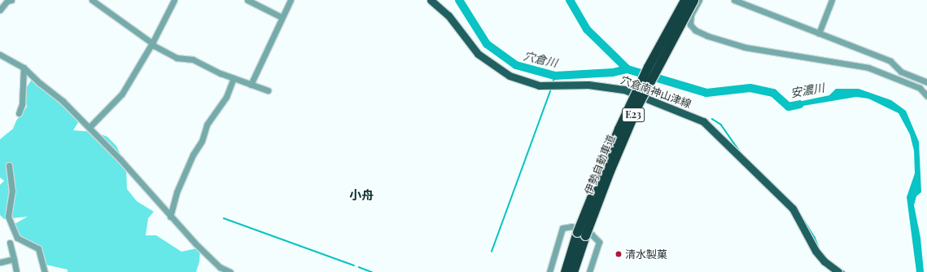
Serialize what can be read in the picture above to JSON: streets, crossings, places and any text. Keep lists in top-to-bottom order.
{
  "streets": {
    "highway": ["E23", "伊勢自動車道"],
    "main road": ["穴倉南神山津線"]
  },
  "districts": ["小舟"],
  "water": ["穴倉川", "安濃川"],
  "places": ["清水製菓"]
}
